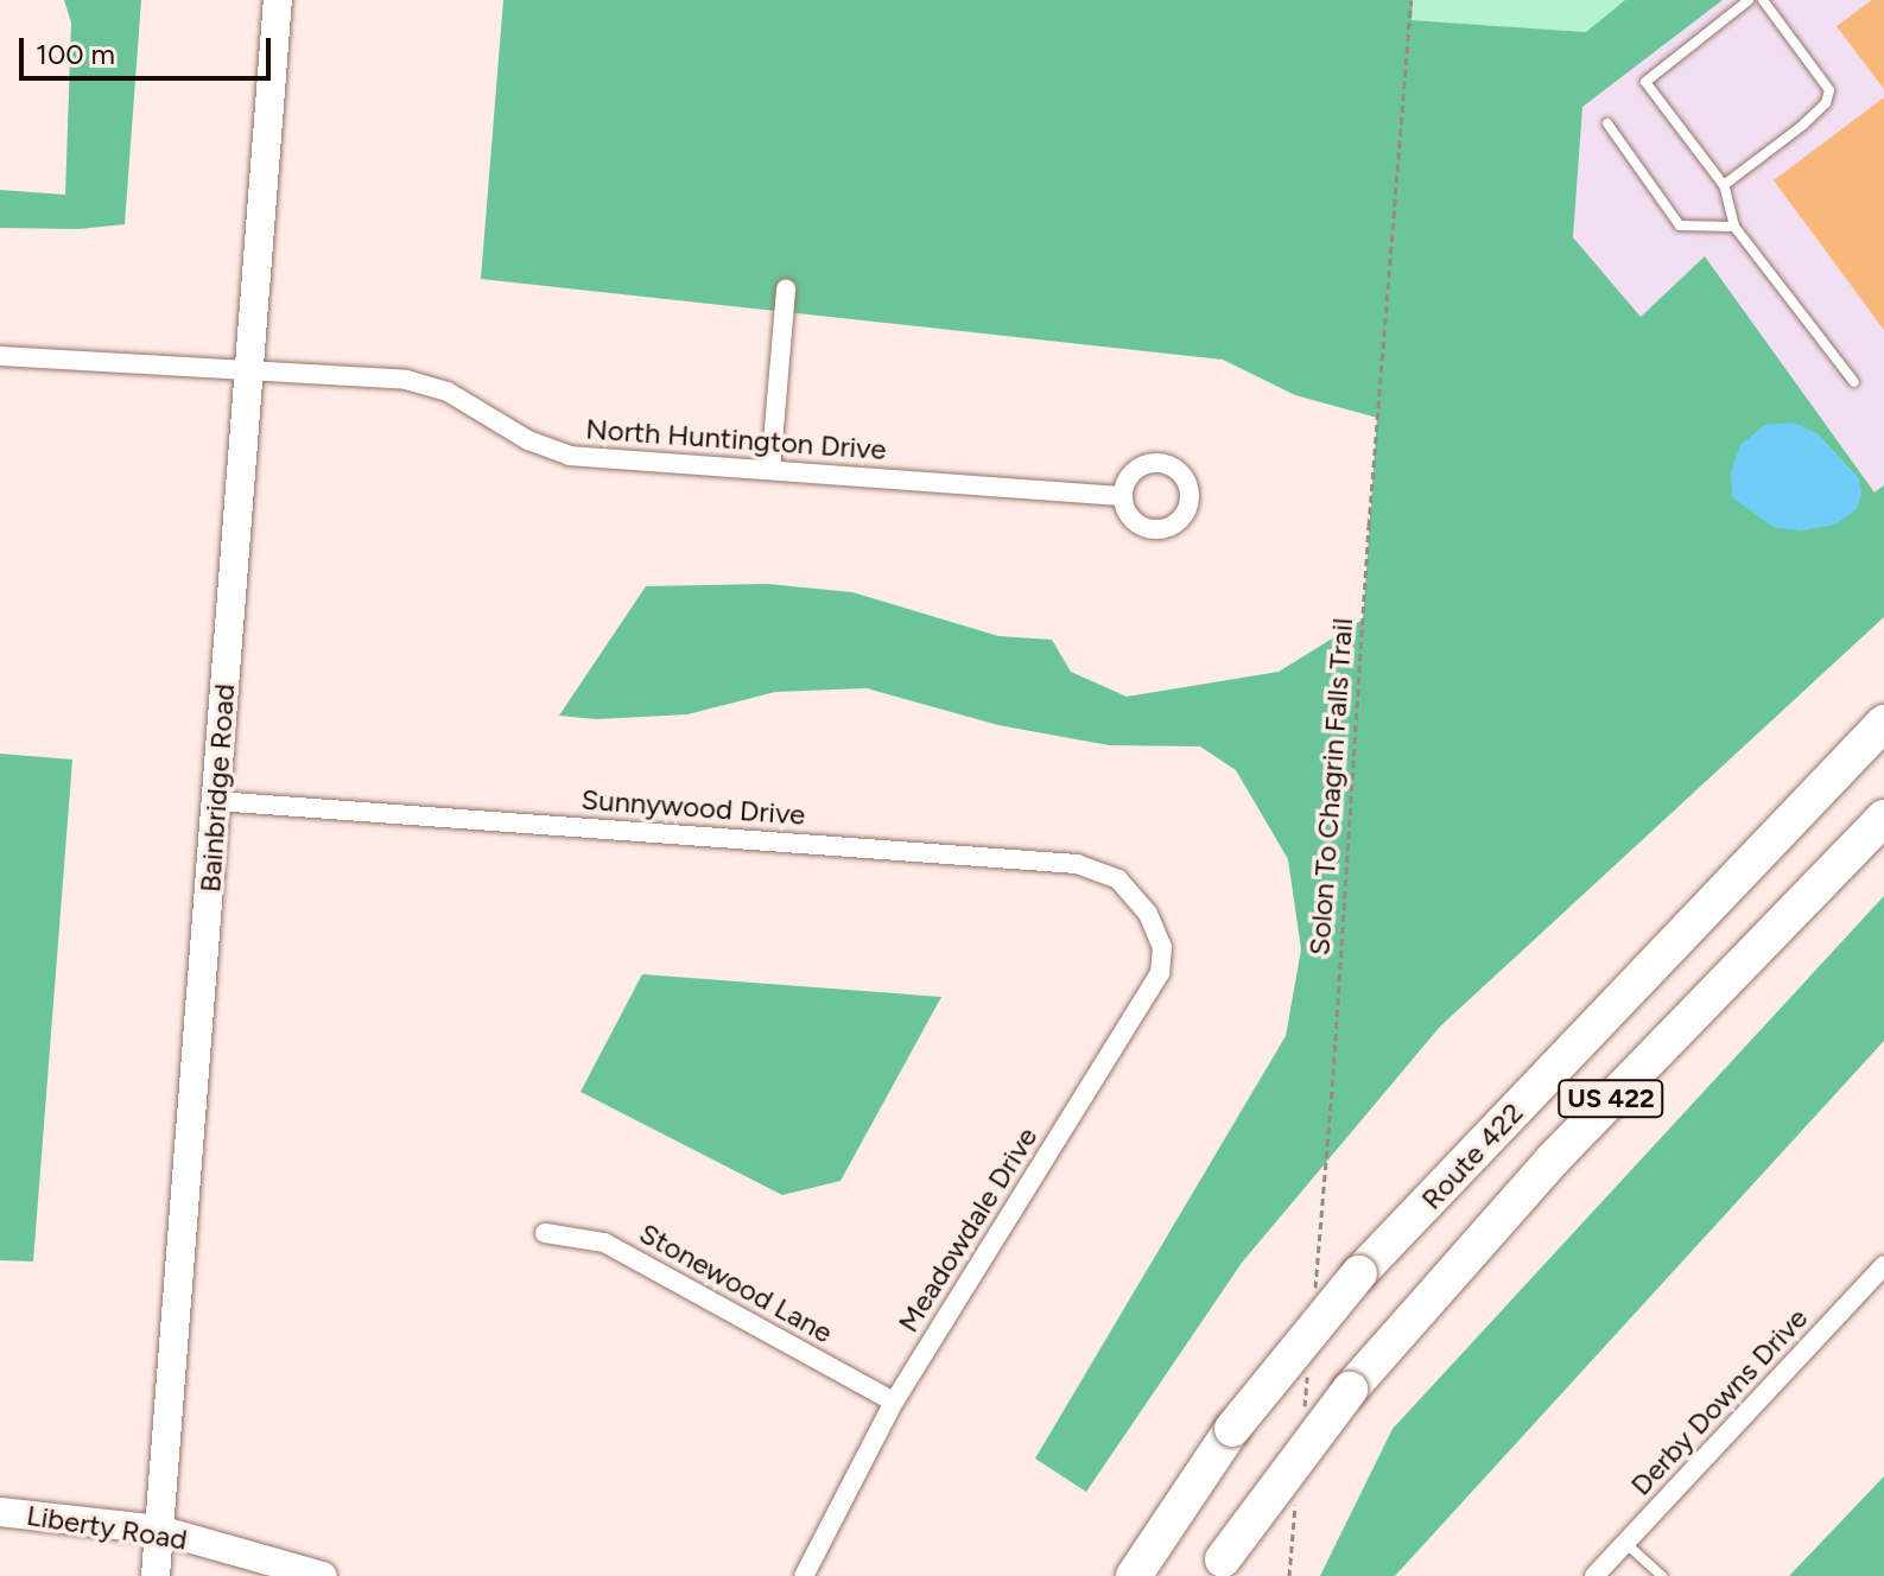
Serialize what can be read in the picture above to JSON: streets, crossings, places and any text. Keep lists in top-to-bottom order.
{
  "streets": {
    "highway": ["US 422", "Route 422"],
    "street": [
      "North Huntington Drive",
      "Bainbridge Road",
      "Sunnywood Drive",
      "Meadowdale Drive",
      "Stonewood Lane",
      "Derby Downs Drive",
      "Liberty Road"
    ],
    "path": ["Solon To Chagrin Falls Trail"]
  },
  "crossings": [
    ["North Huntington Drive", "Bainbridge Road"],
    ["Bainbridge Road", "Sunnywood Drive"],
    ["Bainbridge Road", "Liberty Road"],
    ["Sunnywood Drive", "Meadowdale Drive"],
    ["Meadowdale Drive", "Stonewood Lane"]
  ],
  "scale_bar": "100 m"
}
